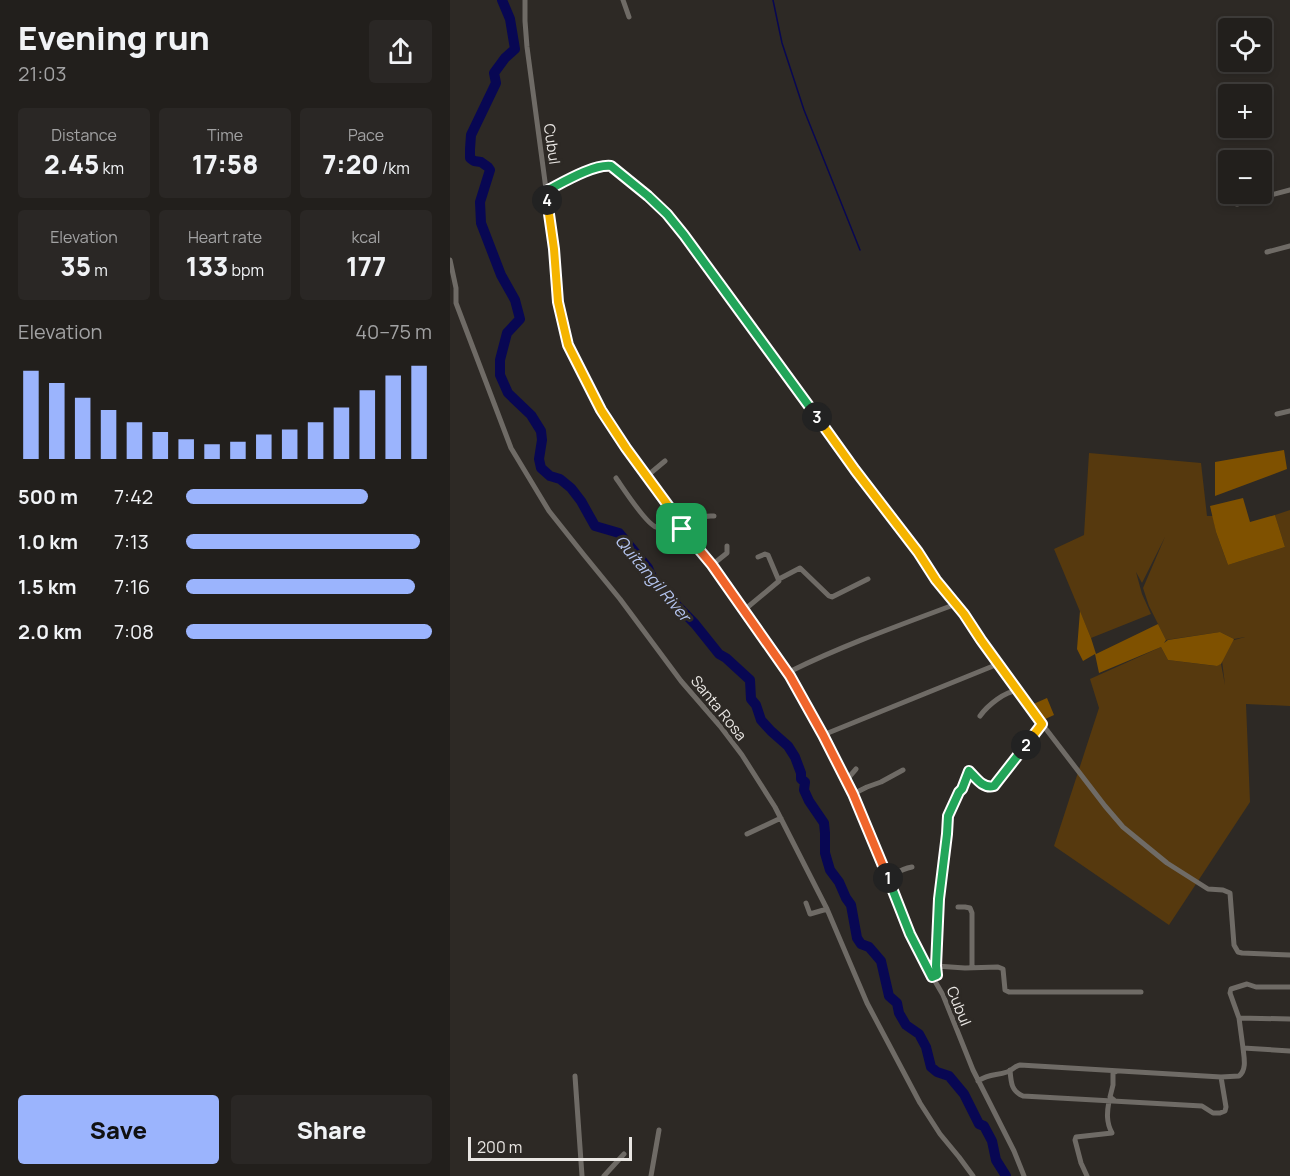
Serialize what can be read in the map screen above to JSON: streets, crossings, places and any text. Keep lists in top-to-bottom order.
{
  "streets": {
    "street": ["Cubul", "Santa Rosa"]
  },
  "water": ["Quitangil River"],
  "scale_bar": "200 m",
  "page": {
    "heading": ["Evening run", "21:03"],
    "map_buttons": ["+", "−"],
    "stats": [
      ["Distance", "2.45 km"],
      ["Time", "17:58"],
      ["Pace", "7:20 /km"],
      ["Elevation", "35 m"],
      ["Heart rate", "133 bpm"],
      ["kcal", "177"]
    ],
    "pins": [
      "4",
      "3",
      "2",
      "1"
    ],
    "chart": ["Elevation", "40–75 m"],
    "list": [
      {
        "name": "500 m",
        "note": "7:42"
      },
      {
        "name": "1.0 km",
        "note": "7:13"
      },
      {
        "name": "1.5 km",
        "note": "7:16"
      },
      {
        "name": "2.0 km",
        "note": "7:08"
      }
    ],
    "buttons": ["Save", "Share"],
    "scale": "200 m"
  }
}
